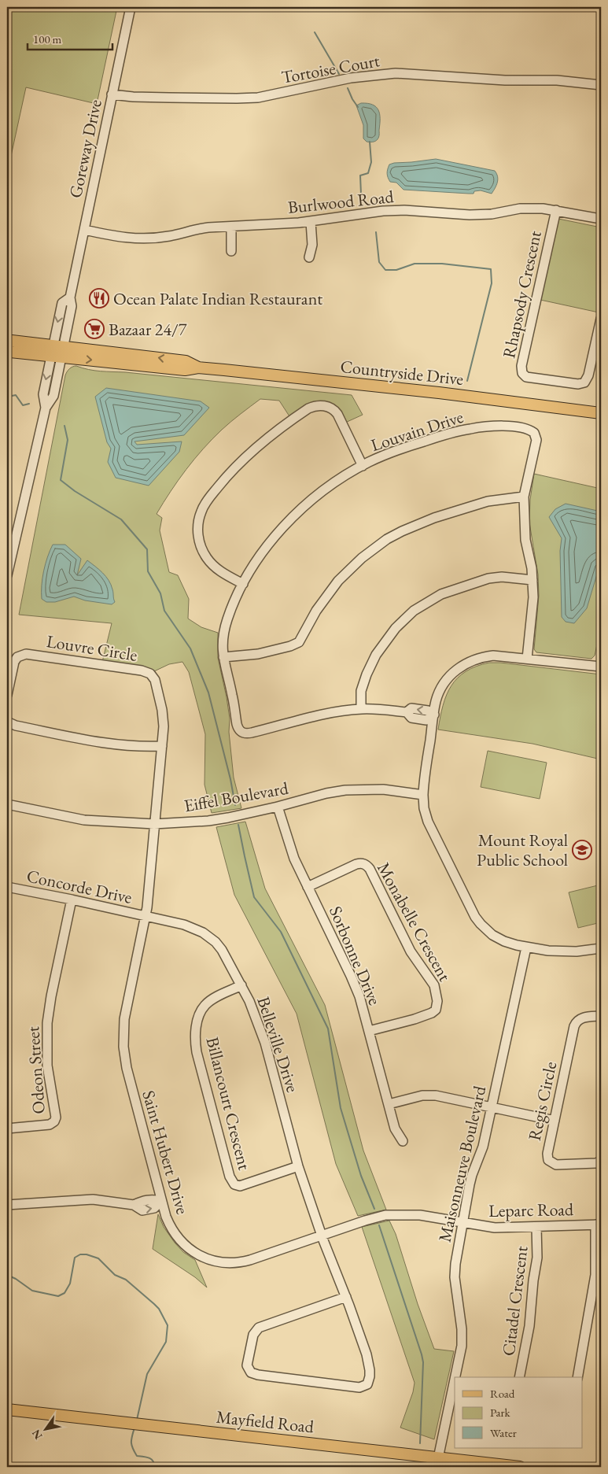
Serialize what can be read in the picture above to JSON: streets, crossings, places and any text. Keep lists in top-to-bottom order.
{
  "streets": {
    "main road": ["Countryside Drive", "Mayfield Road"],
    "street": [
      "Tortoise Court",
      "Goreway Drive",
      "Burlwood Road",
      "Rhapsody Crescent",
      "Louvain Drive",
      "Louvre Circle",
      "Eiffel Boulevard",
      "Concorde Drive",
      "Monabelle Crescent",
      "Sorbonne Drive",
      "Belleville Drive",
      "Odeon Street",
      "Regis Circle",
      "Billancourt Crescent",
      "Saint Hubert Drive",
      "Maisonneuve Boulevard",
      "Leparc Road",
      "Citadel Crescent"
    ]
  },
  "crossings": [
    ["Tortoise Court", "Goreway Drive"],
    ["Goreway Drive", "Burlwood Road"],
    ["Goreway Drive", "Countryside Drive"],
    ["Burlwood Road", "Rhapsody Crescent"],
    ["Louvre Circle", "Eiffel Boulevard"],
    ["Louvre Circle", "Saint Hubert Drive"],
    ["Eiffel Boulevard", "Sorbonne Drive"],
    ["Eiffel Boulevard", "Saint Hubert Drive"],
    ["Concorde Drive", "Belleville Drive"],
    ["Concorde Drive", "Odeon Street"],
    ["Concorde Drive", "Saint Hubert Drive"],
    ["Monabelle Crescent", "Sorbonne Drive"],
    ["Belleville Drive", "Billancourt Crescent"],
    ["Belleville Drive", "Saint Hubert Drive"],
    ["Saint Hubert Drive", "Maisonneuve Boulevard"],
    ["Saint Hubert Drive", "Leparc Road"],
    ["Maisonneuve Boulevard", "Leparc Road"],
    ["Maisonneuve Boulevard", "Mayfield Road"],
    ["Leparc Road", "Citadel Crescent"]
  ],
  "places": {
    "restaurant": ["Ocean Palate Indian Restaurant"],
    "supermarket": ["Bazaar 24/7"],
    "school or university": ["Mount Royal Public School"]
  },
  "legend": ["Road", "Park", "Water"],
  "scale_bar": "100 m",
  "north": "bottom left"
}
